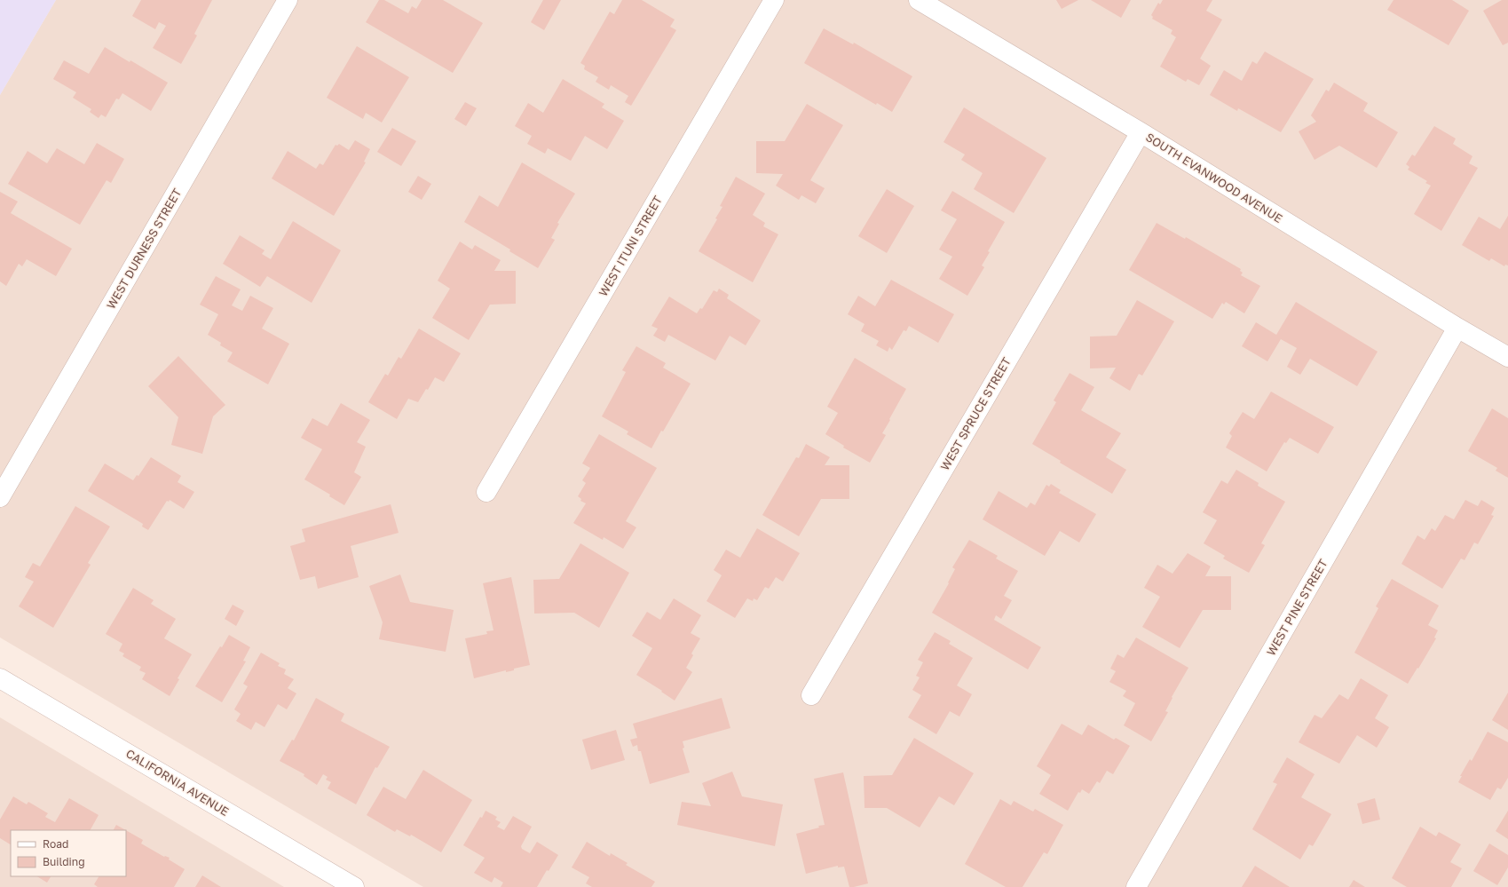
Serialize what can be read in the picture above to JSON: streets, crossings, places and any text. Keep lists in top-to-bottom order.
{
  "streets": {
    "street": [
      "SOUTH EVANWOOD AVENUE",
      "WEST ITUNI STREET",
      "WEST DURNESS STREET",
      "WEST SPRUCE STREET",
      "WEST PINE STREET",
      "CALIFORNIA AVENUE"
    ]
  },
  "crossings": [
    ["SOUTH EVANWOOD AVENUE", "WEST SPRUCE STREET"],
    ["SOUTH EVANWOOD AVENUE", "WEST PINE STREET"]
  ],
  "legend": ["Road", "Building"]
}
